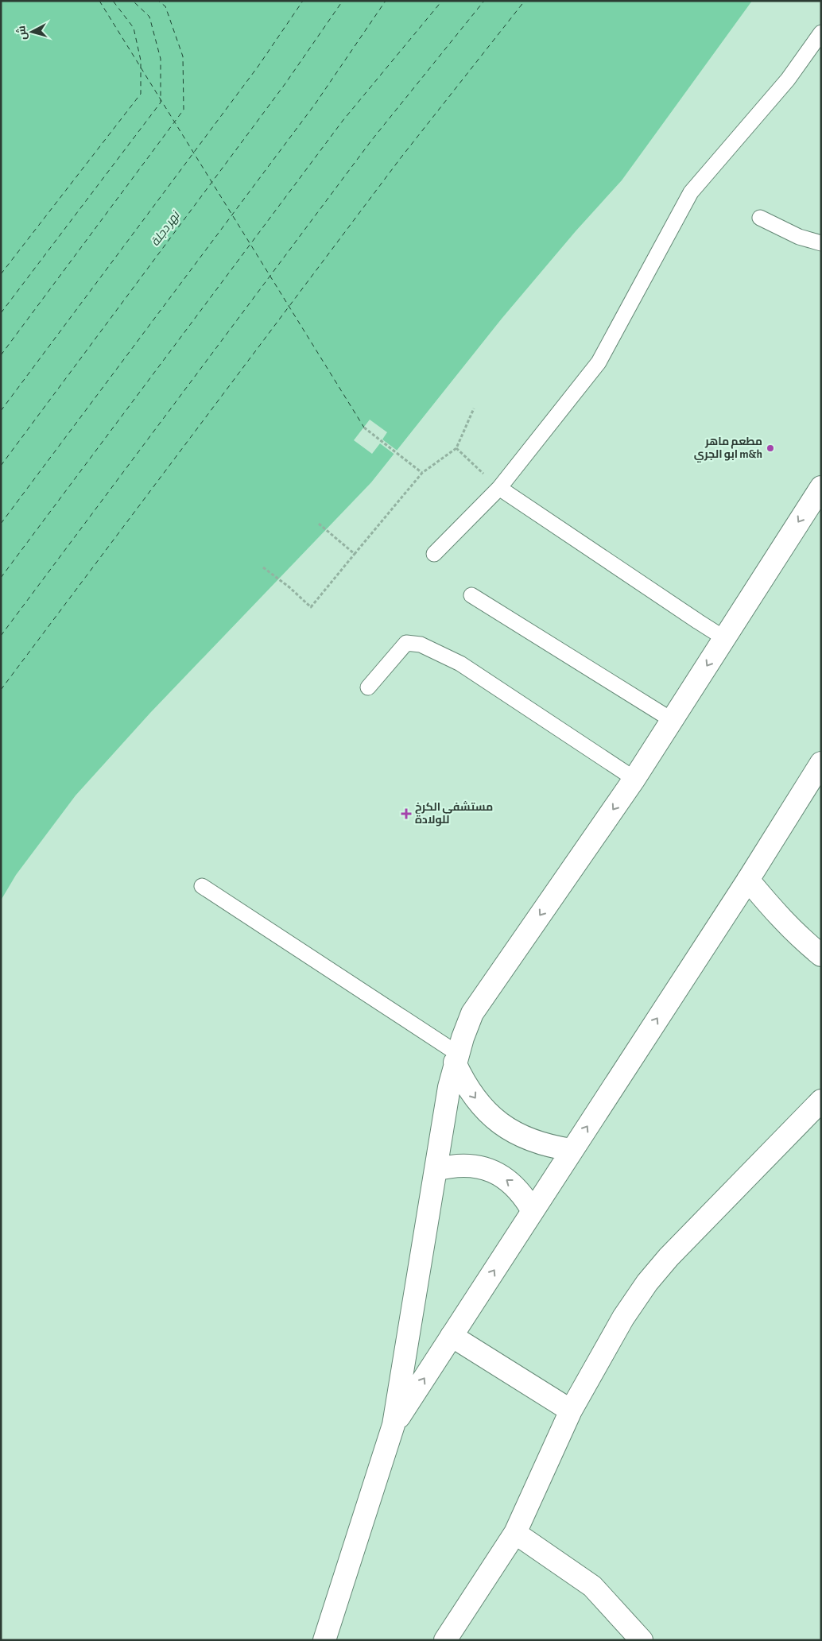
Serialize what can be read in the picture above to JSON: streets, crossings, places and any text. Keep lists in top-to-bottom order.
{
  "water": ["نهر دجلة"],
  "places": {
    "other": ["مطعم ماهر ابو الجري m&h"],
    "health": ["مستشفى الكرخ للولادة"]
  },
  "north": "left"
}
